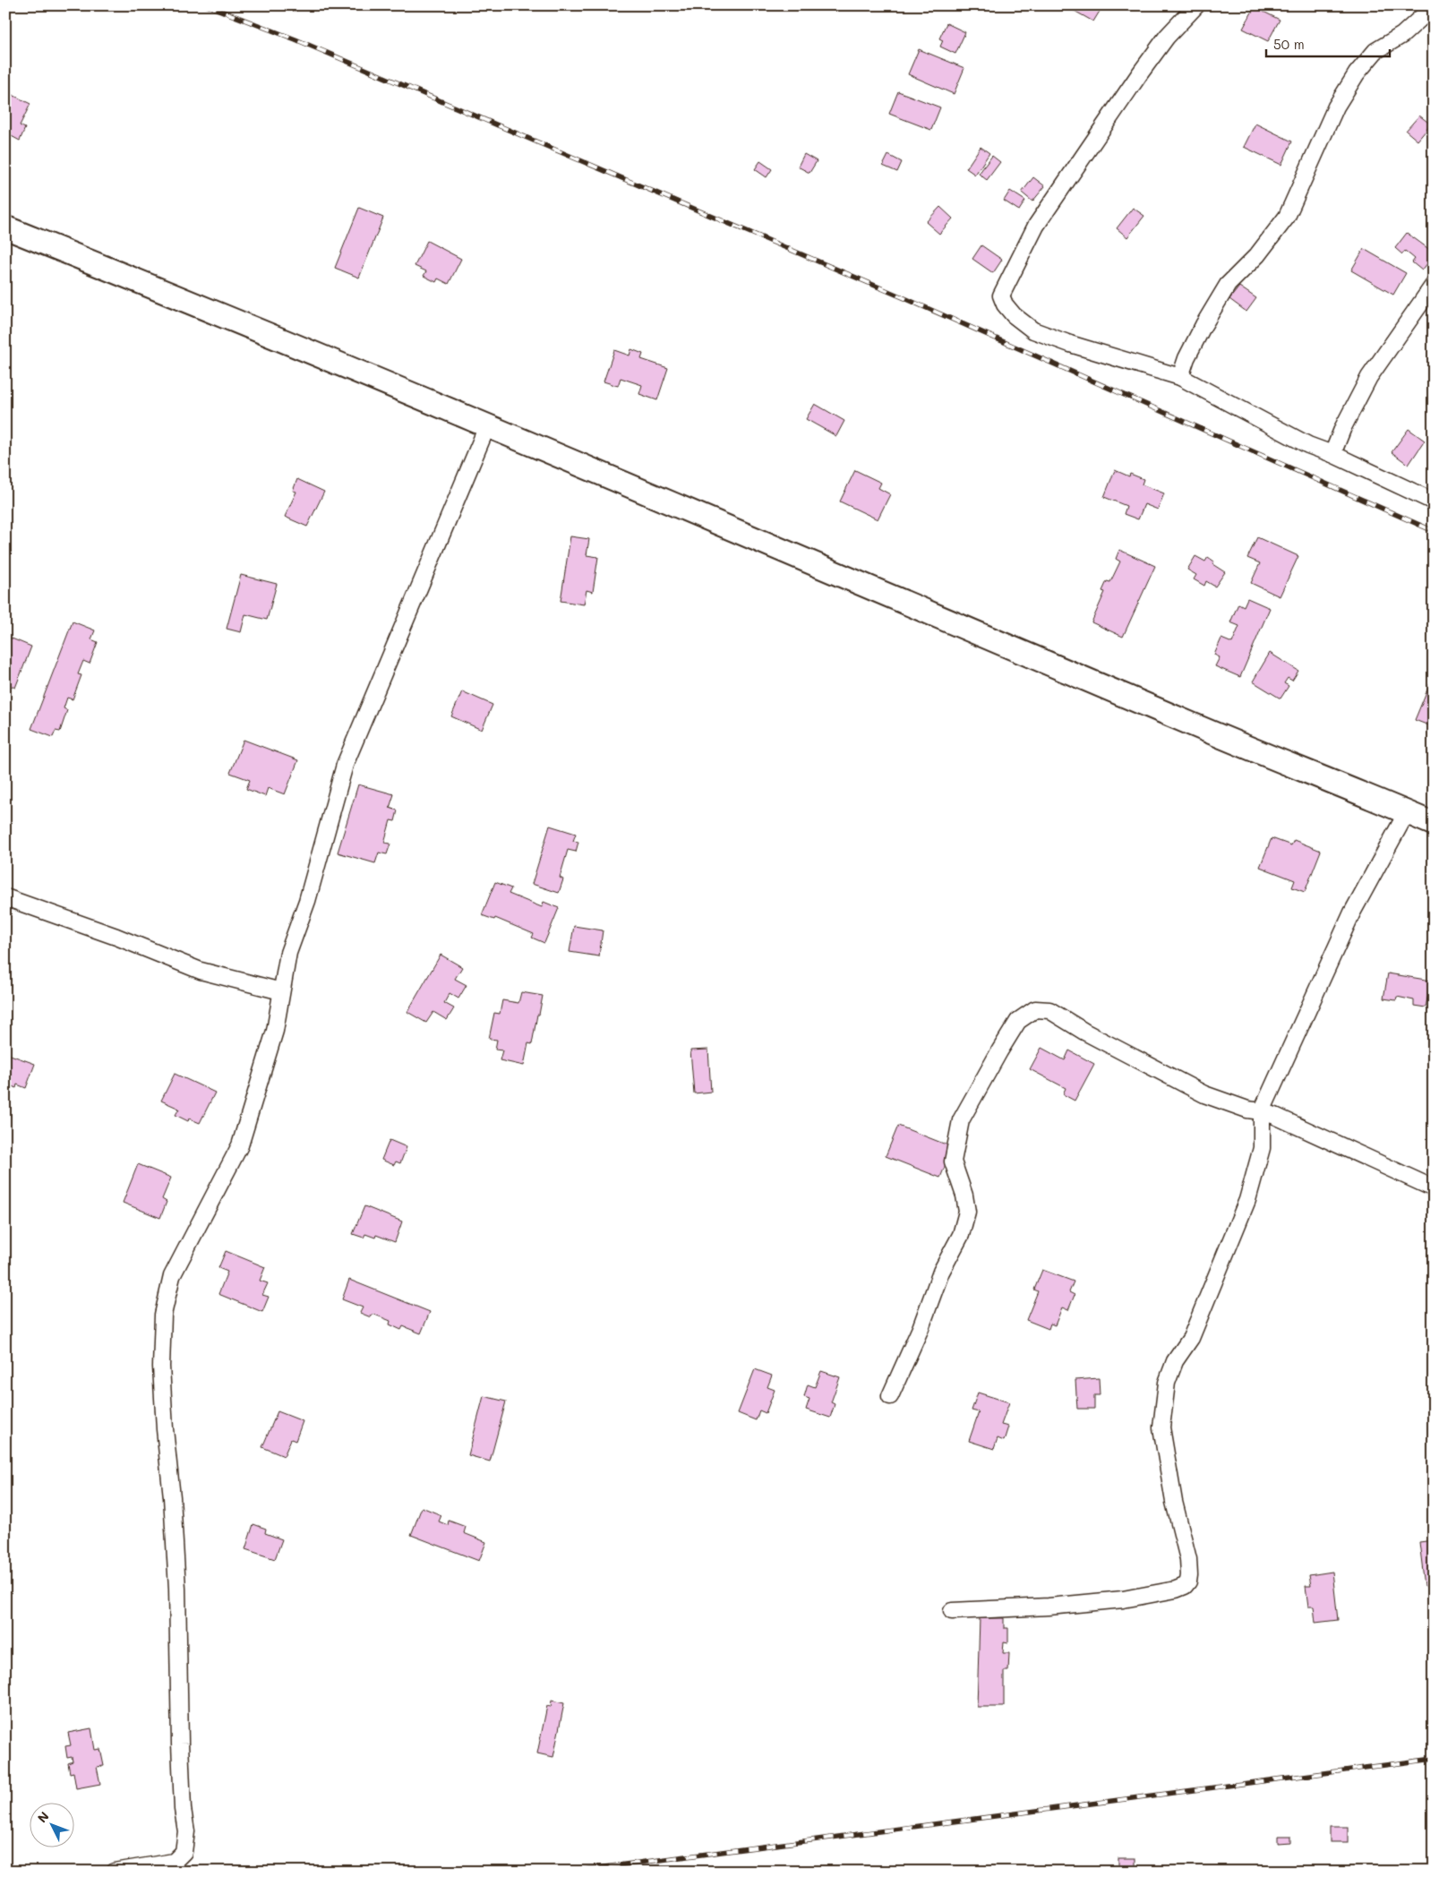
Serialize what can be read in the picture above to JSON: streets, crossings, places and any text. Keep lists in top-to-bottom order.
{
  "scale_bar": "50 m",
  "north": "top left"
}
